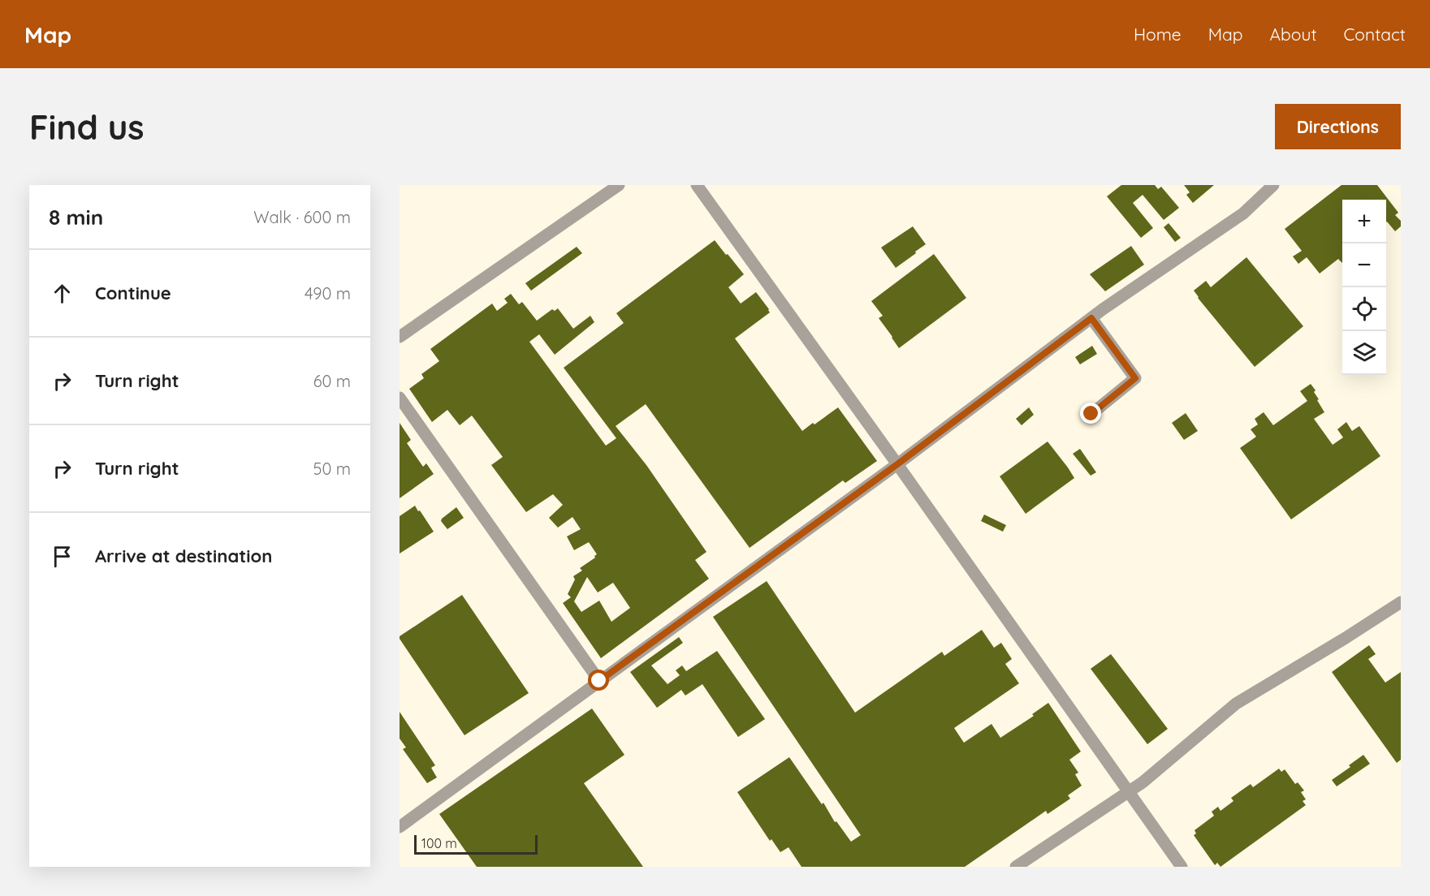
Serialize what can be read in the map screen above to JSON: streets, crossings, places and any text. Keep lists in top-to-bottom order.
{
  "scale_bar": "100 m",
  "page": {
    "header": "Map",
    "nav": [
      "Home",
      "Map",
      "About",
      "Contact"
    ],
    "buttons": "Directions",
    "title": "Find us",
    "heading": ["8 min", "Walk · 600 m"],
    "map_buttons": ["+", "−"],
    "list": [
      ["Continue", "490 m"],
      ["Turn right", "60 m"],
      ["Turn right", "50 m"],
      "Arrive at destination"
    ],
    "scale": "100 m"
  }
}
